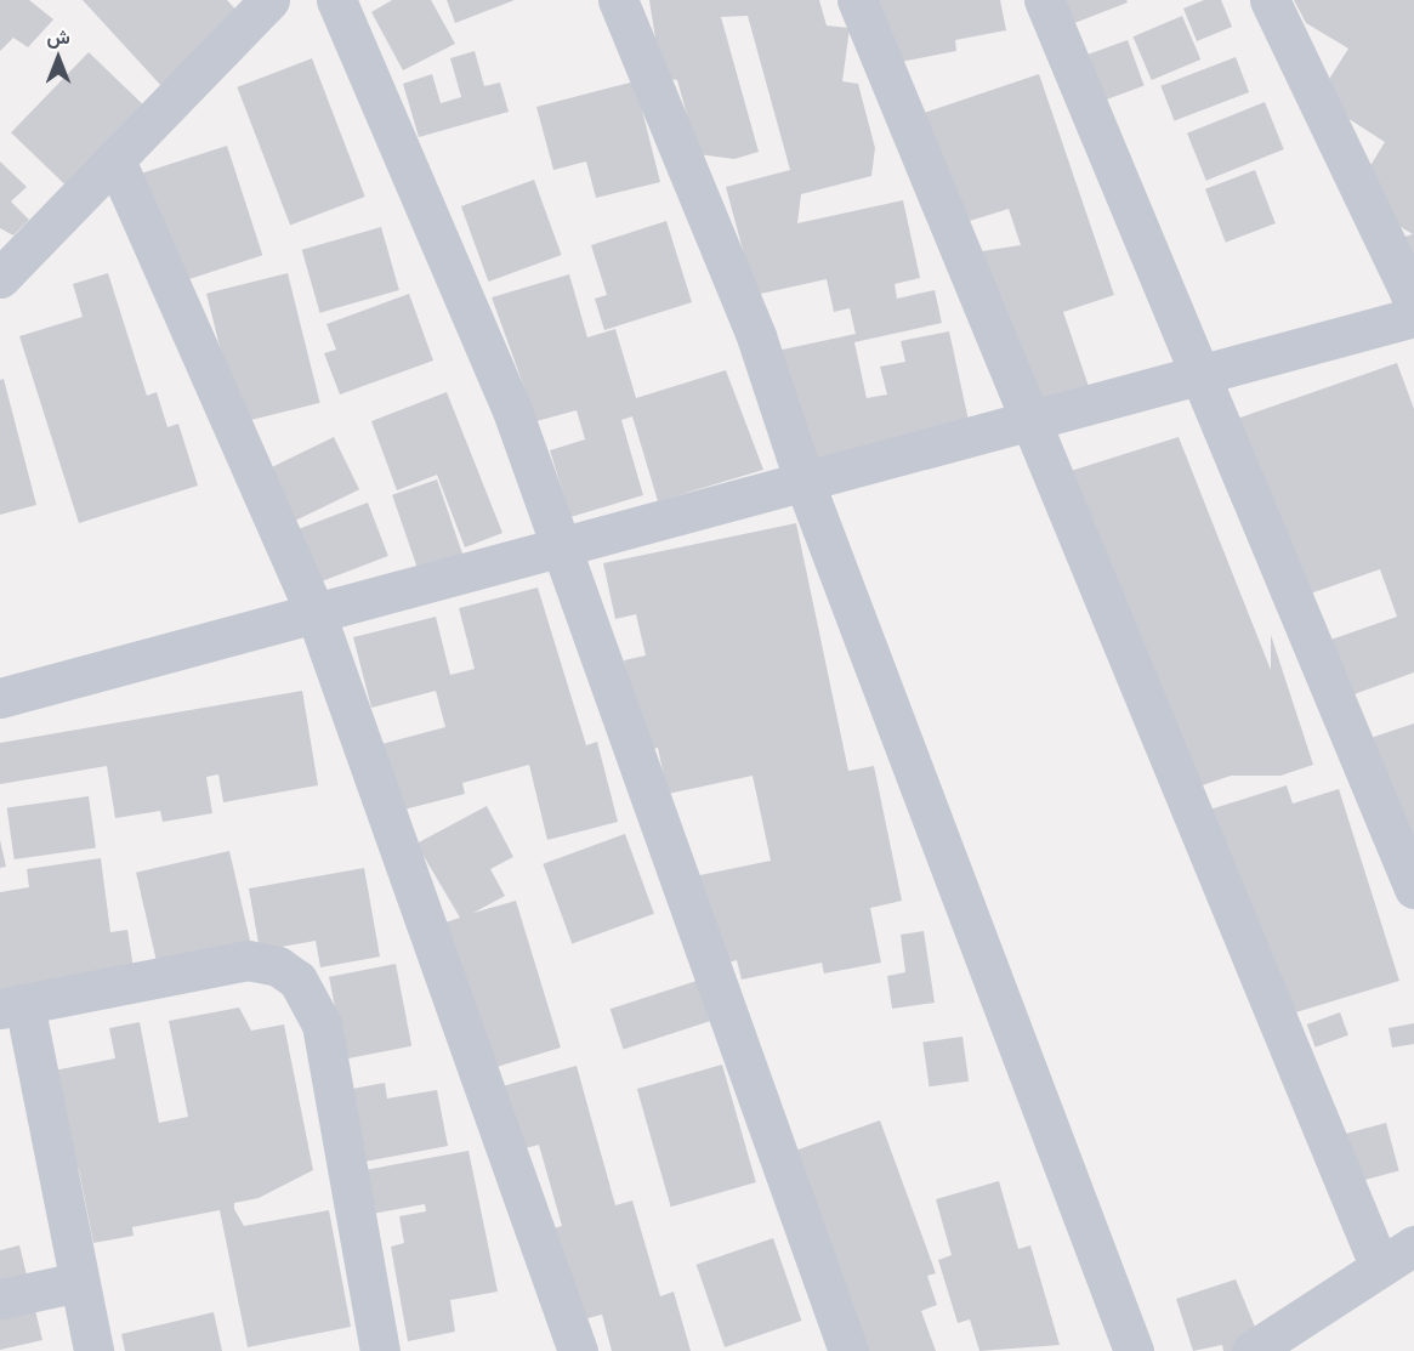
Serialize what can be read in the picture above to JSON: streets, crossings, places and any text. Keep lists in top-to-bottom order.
{
  "north": "top"
}
